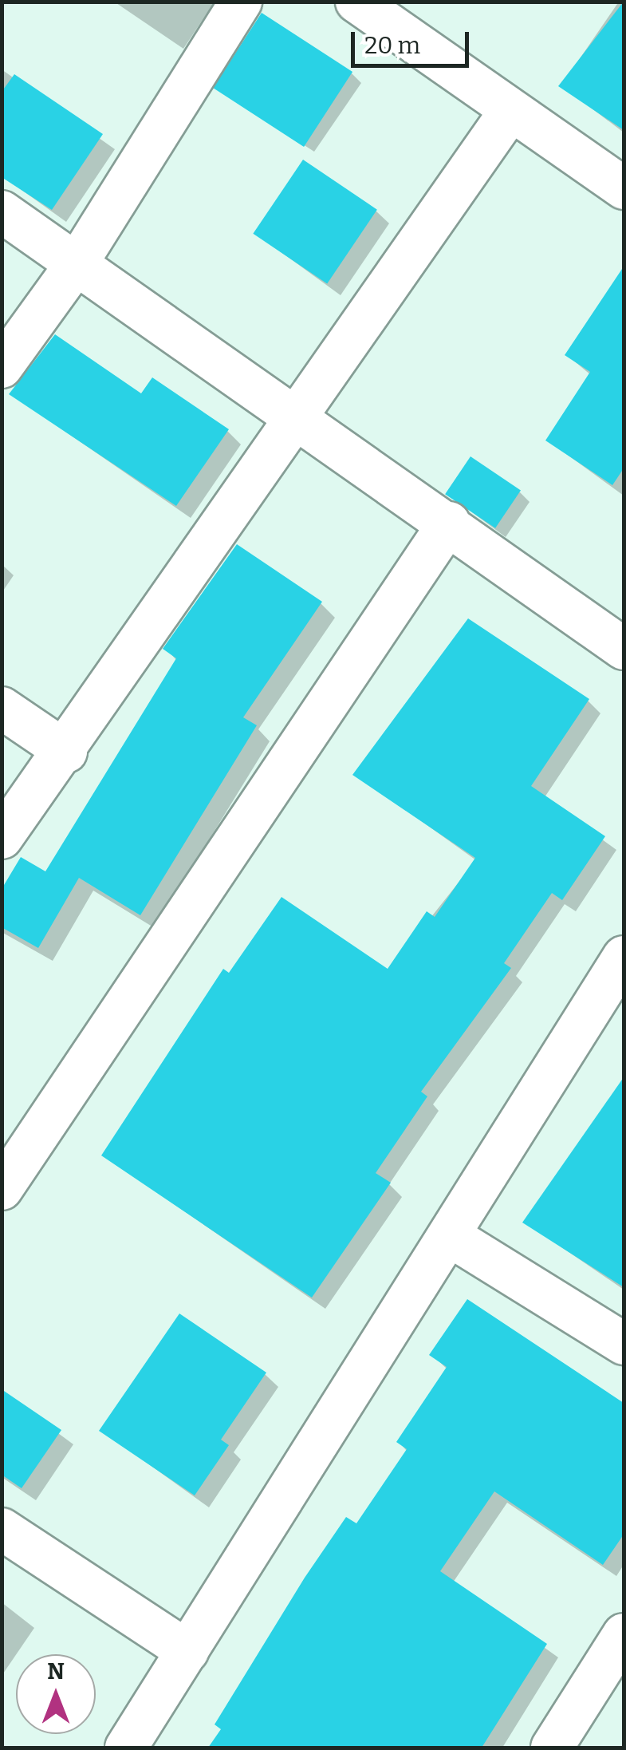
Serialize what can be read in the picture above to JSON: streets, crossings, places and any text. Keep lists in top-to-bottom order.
{
  "scale_bar": "20 m",
  "north": "top"
}
